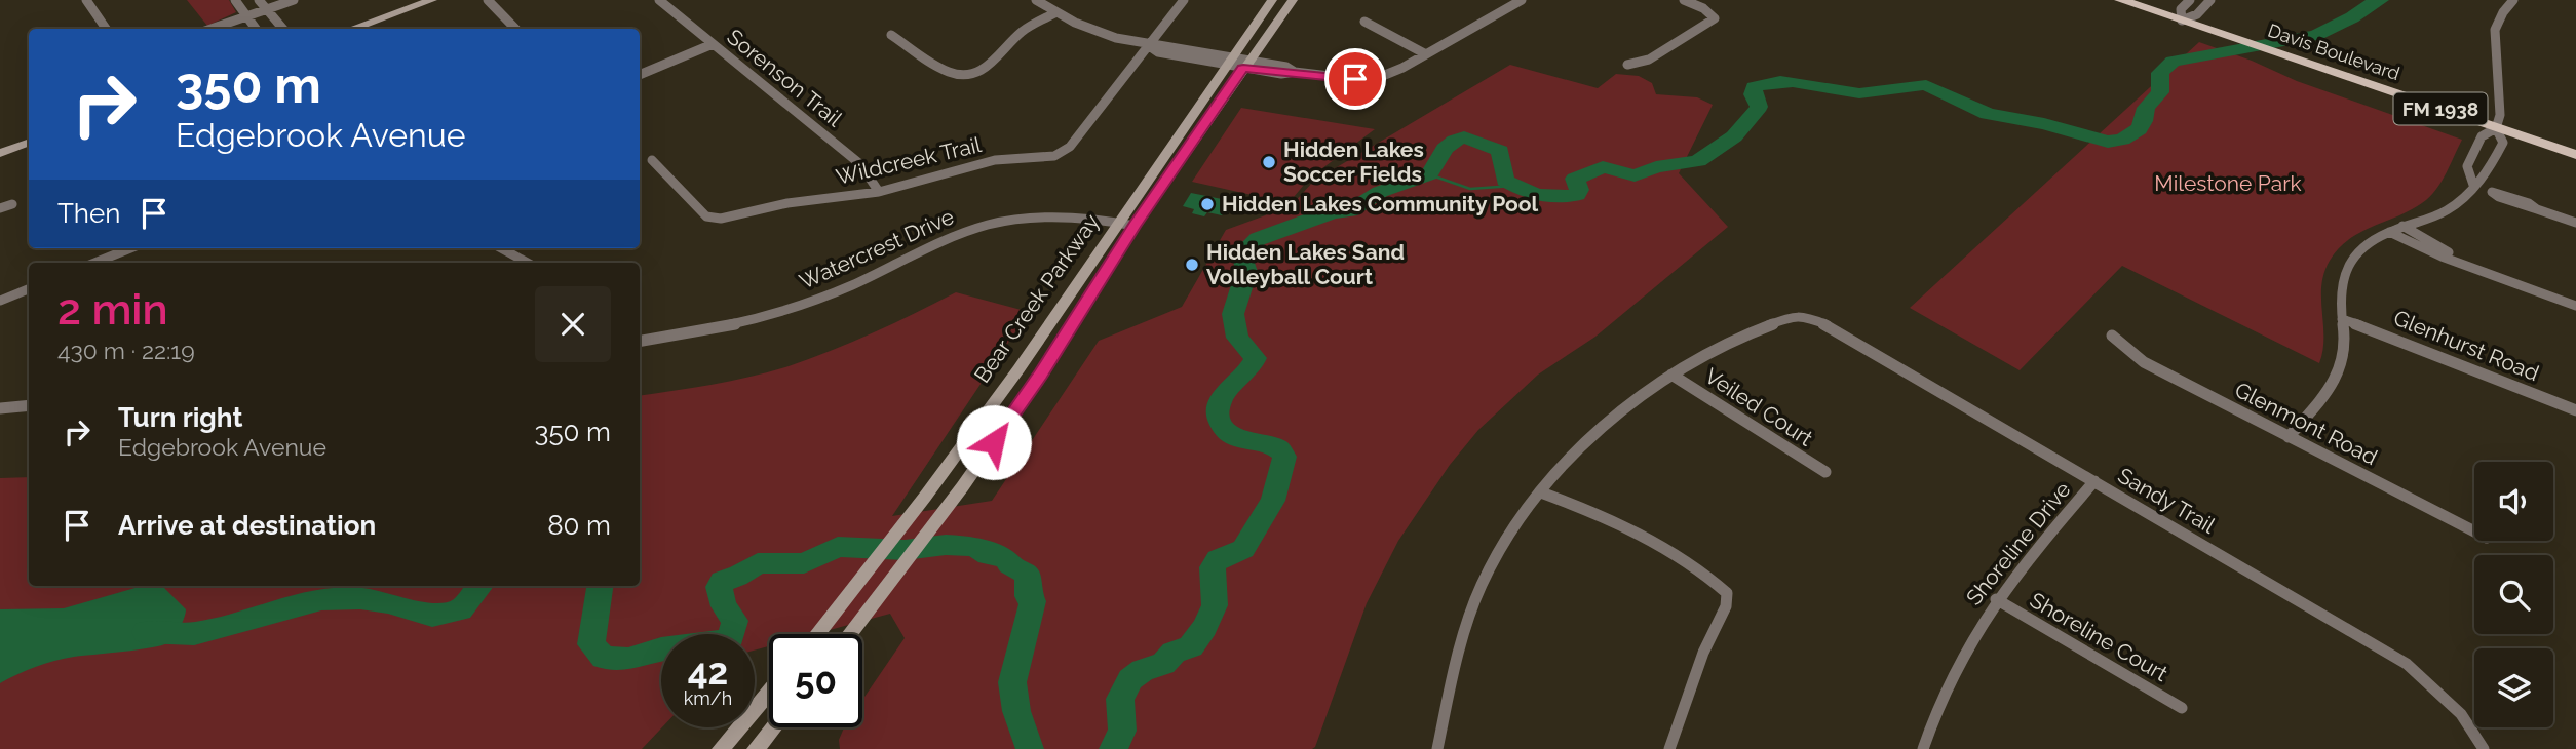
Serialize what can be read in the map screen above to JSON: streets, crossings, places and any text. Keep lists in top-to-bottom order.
{
  "streets": {
    "main road": ["Davis Boulevard", "FM 1938", "Bear Creek Parkway"],
    "street": [
      "Sorenson Trail",
      "Wildcreek Trail",
      "Watercrest Drive",
      "Glenhurst Road",
      "Veiled Court",
      "Glenmont Road",
      "Sandy Trail",
      "Shoreline Drive",
      "Shoreline Court"
    ]
  },
  "crossings": [
    ["Sorenson Trail", "Wildcreek Trail"],
    ["Watercrest Drive", "Bear Creek Parkway"],
    ["Veiled Court", "Sandy Trail"],
    ["Sandy Trail", "Shoreline Drive"],
    ["Shoreline Drive", "Shoreline Court"]
  ],
  "parks": ["Milestone Park"],
  "places": ["Hidden Lakes Soccer Fields", "Hidden Lakes Community Pool", "Hidden Lakes Sand Volleyball Court"],
  "page": {
    "turn": ["350 m", "Edgebrook Avenue"],
    "then": "Then",
    "heading": ["2 min", "430 m · 22:19"],
    "list": [
      {
        "name": "Turn right",
        "note": "Edgebrook Avenue",
        "value": "350 m"
      },
      {
        "name": "Arrive at destination",
        "value": "80 m"
      }
    ],
    "speed": "42 km/h",
    "limit": "50"
  }
}
